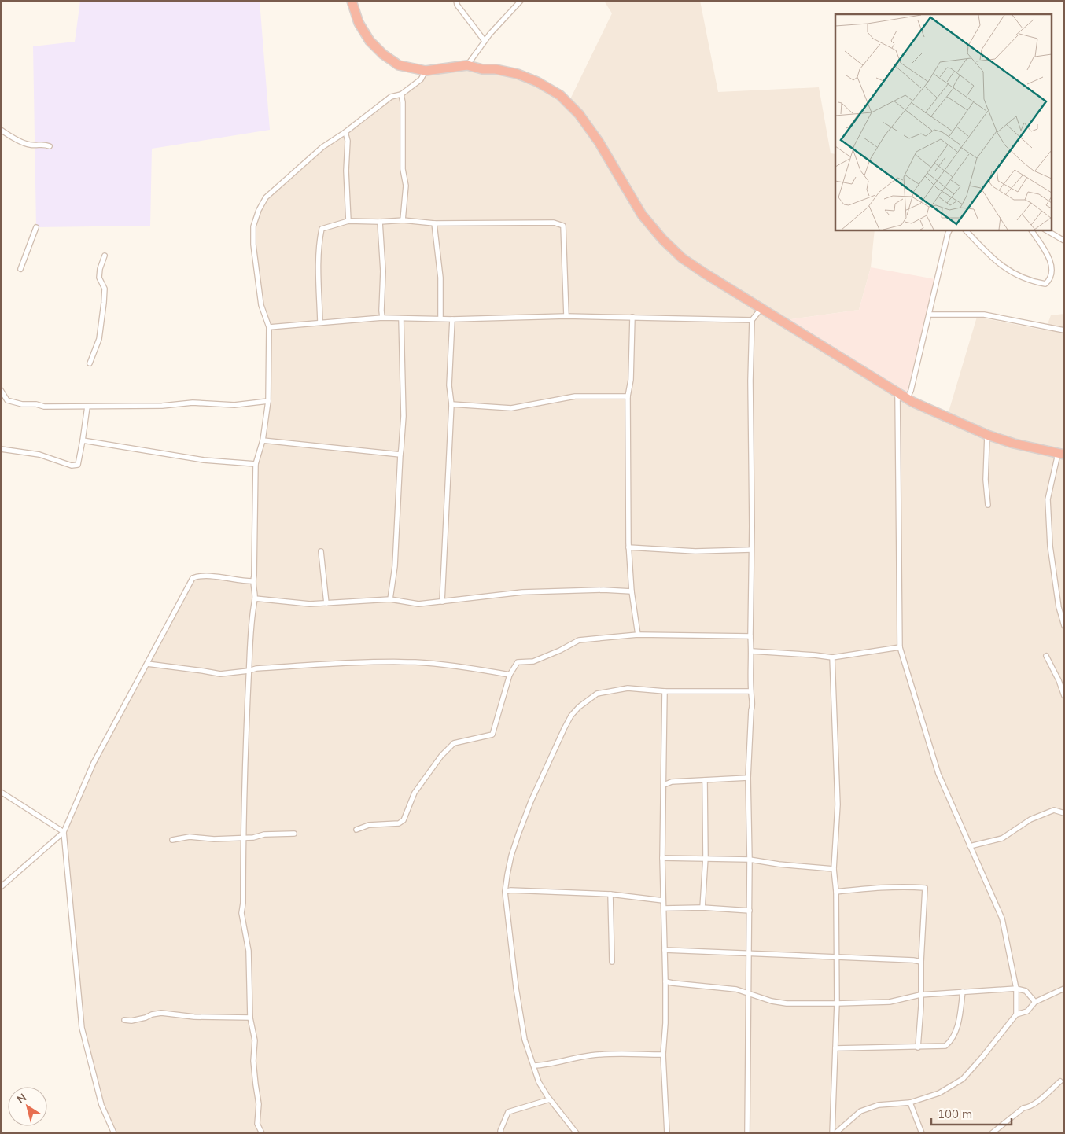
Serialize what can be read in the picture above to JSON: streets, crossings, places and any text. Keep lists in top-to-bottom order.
{
  "scale_bar": "100 m",
  "north": "top left"
}
